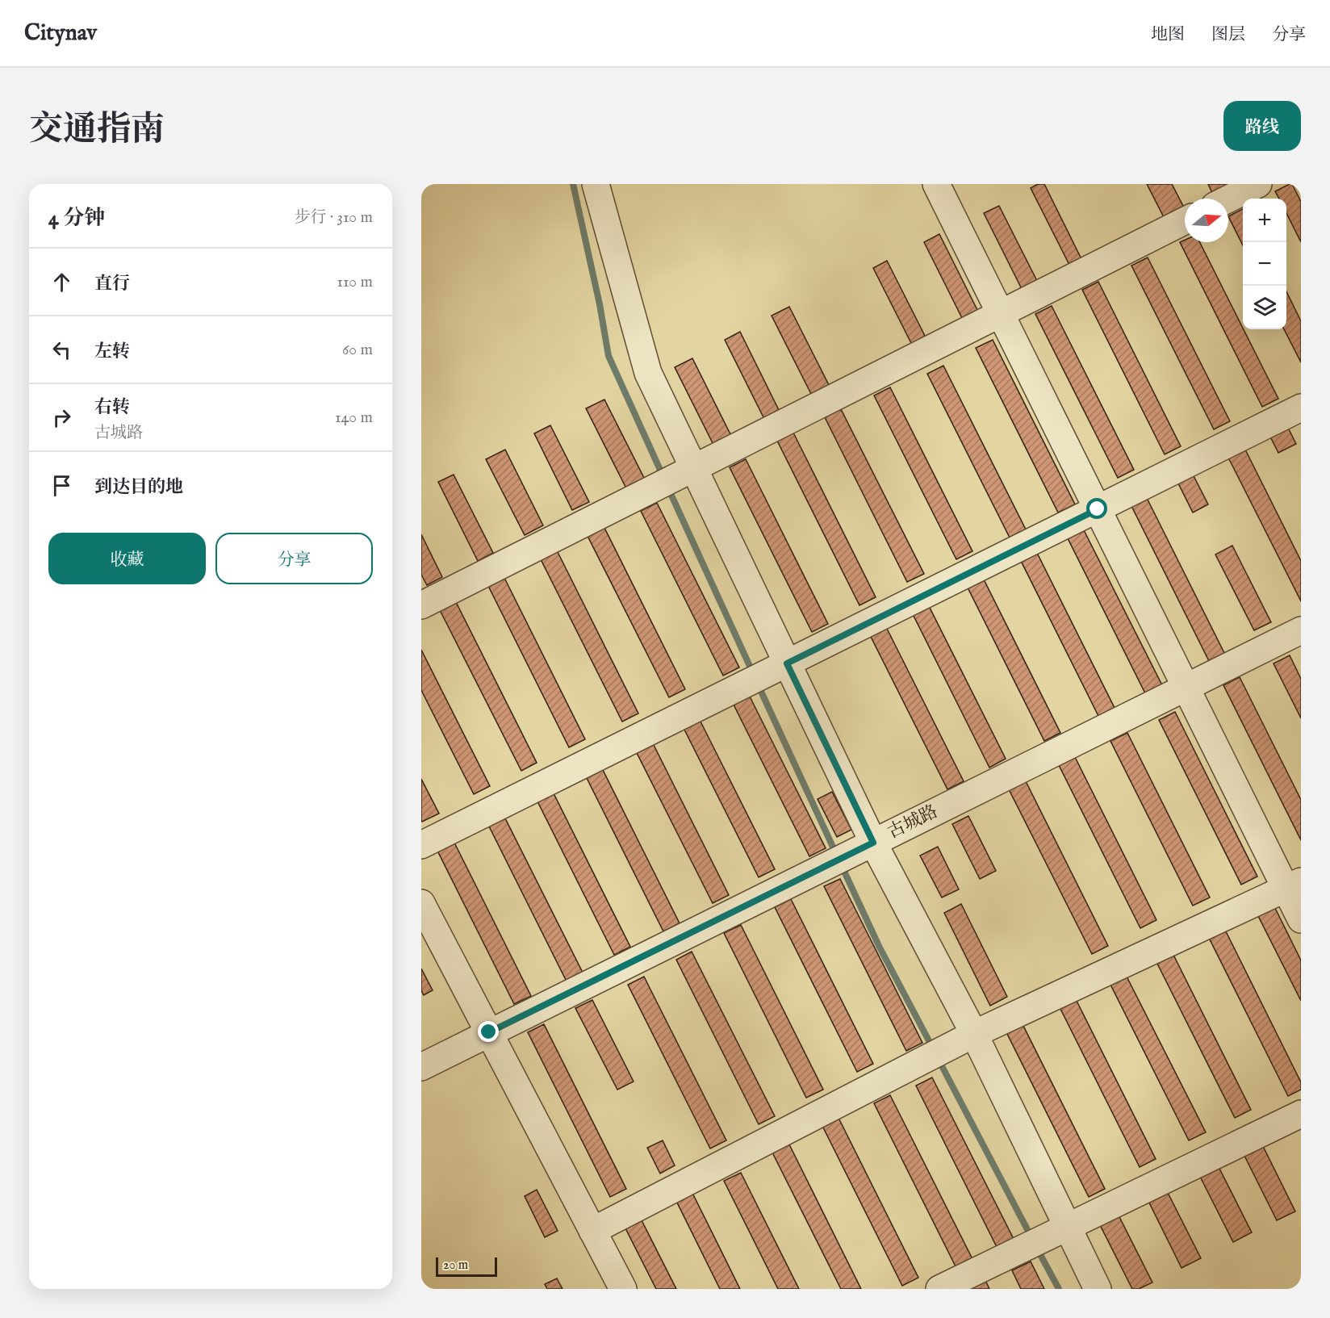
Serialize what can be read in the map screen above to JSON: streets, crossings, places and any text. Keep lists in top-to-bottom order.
{
  "streets": {
    "street": ["古城路"]
  },
  "scale_bar": "20 m",
  "north": "right",
  "page": {
    "header": "Citynav",
    "nav": ["地图", "图层", "分享"],
    "title": "交通指南",
    "buttons": [
      "路线",
      ["收藏", "分享"]
    ],
    "heading": ["4 分钟", "步行 · 310 m"],
    "map_buttons": ["+", "−"],
    "list": [
      ["直行", "110 m"],
      ["左转", "60 m"],
      ["右转", "古城路", "140 m"],
      "到达目的地"
    ],
    "scale": "20 m"
  }
}
